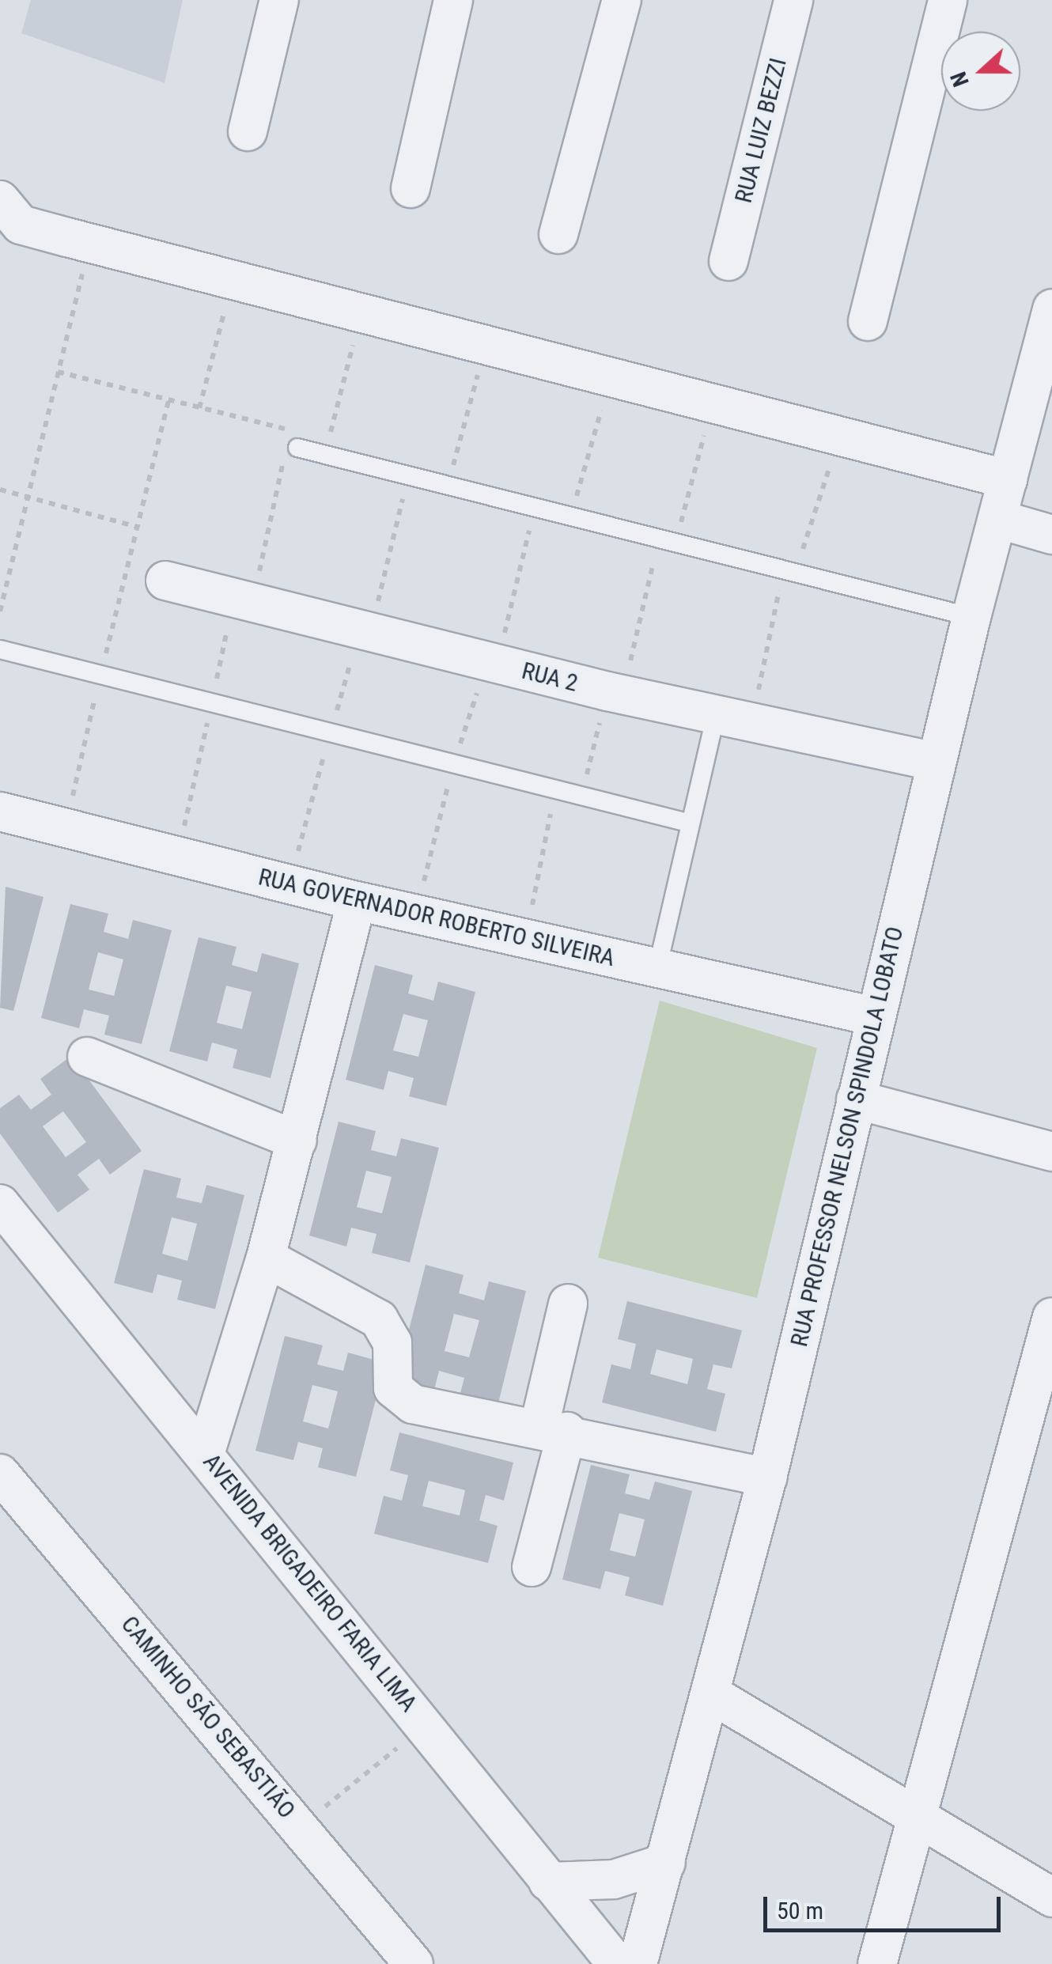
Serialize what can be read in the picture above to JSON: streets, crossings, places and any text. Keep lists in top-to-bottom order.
{
  "streets": {
    "street": [
      "RUA LUIZ BEZZI",
      "RUA 2",
      "RUA GOVERNADOR ROBERTO SILVEIRA",
      "RUA PROFESSOR NELSON SPINDOLA LOBATO",
      "AVENIDA BRIGADEIRO FARIA LIMA",
      "CAMINHO SÃO SEBASTIÃO"
    ]
  },
  "crossings": [
    ["RUA 2", "RUA PROFESSOR NELSON SPINDOLA LOBATO"],
    ["RUA GOVERNADOR ROBERTO SILVEIRA", "RUA PROFESSOR NELSON SPINDOLA LOBATO"]
  ],
  "scale_bar": "50 m",
  "north": "left"
}
